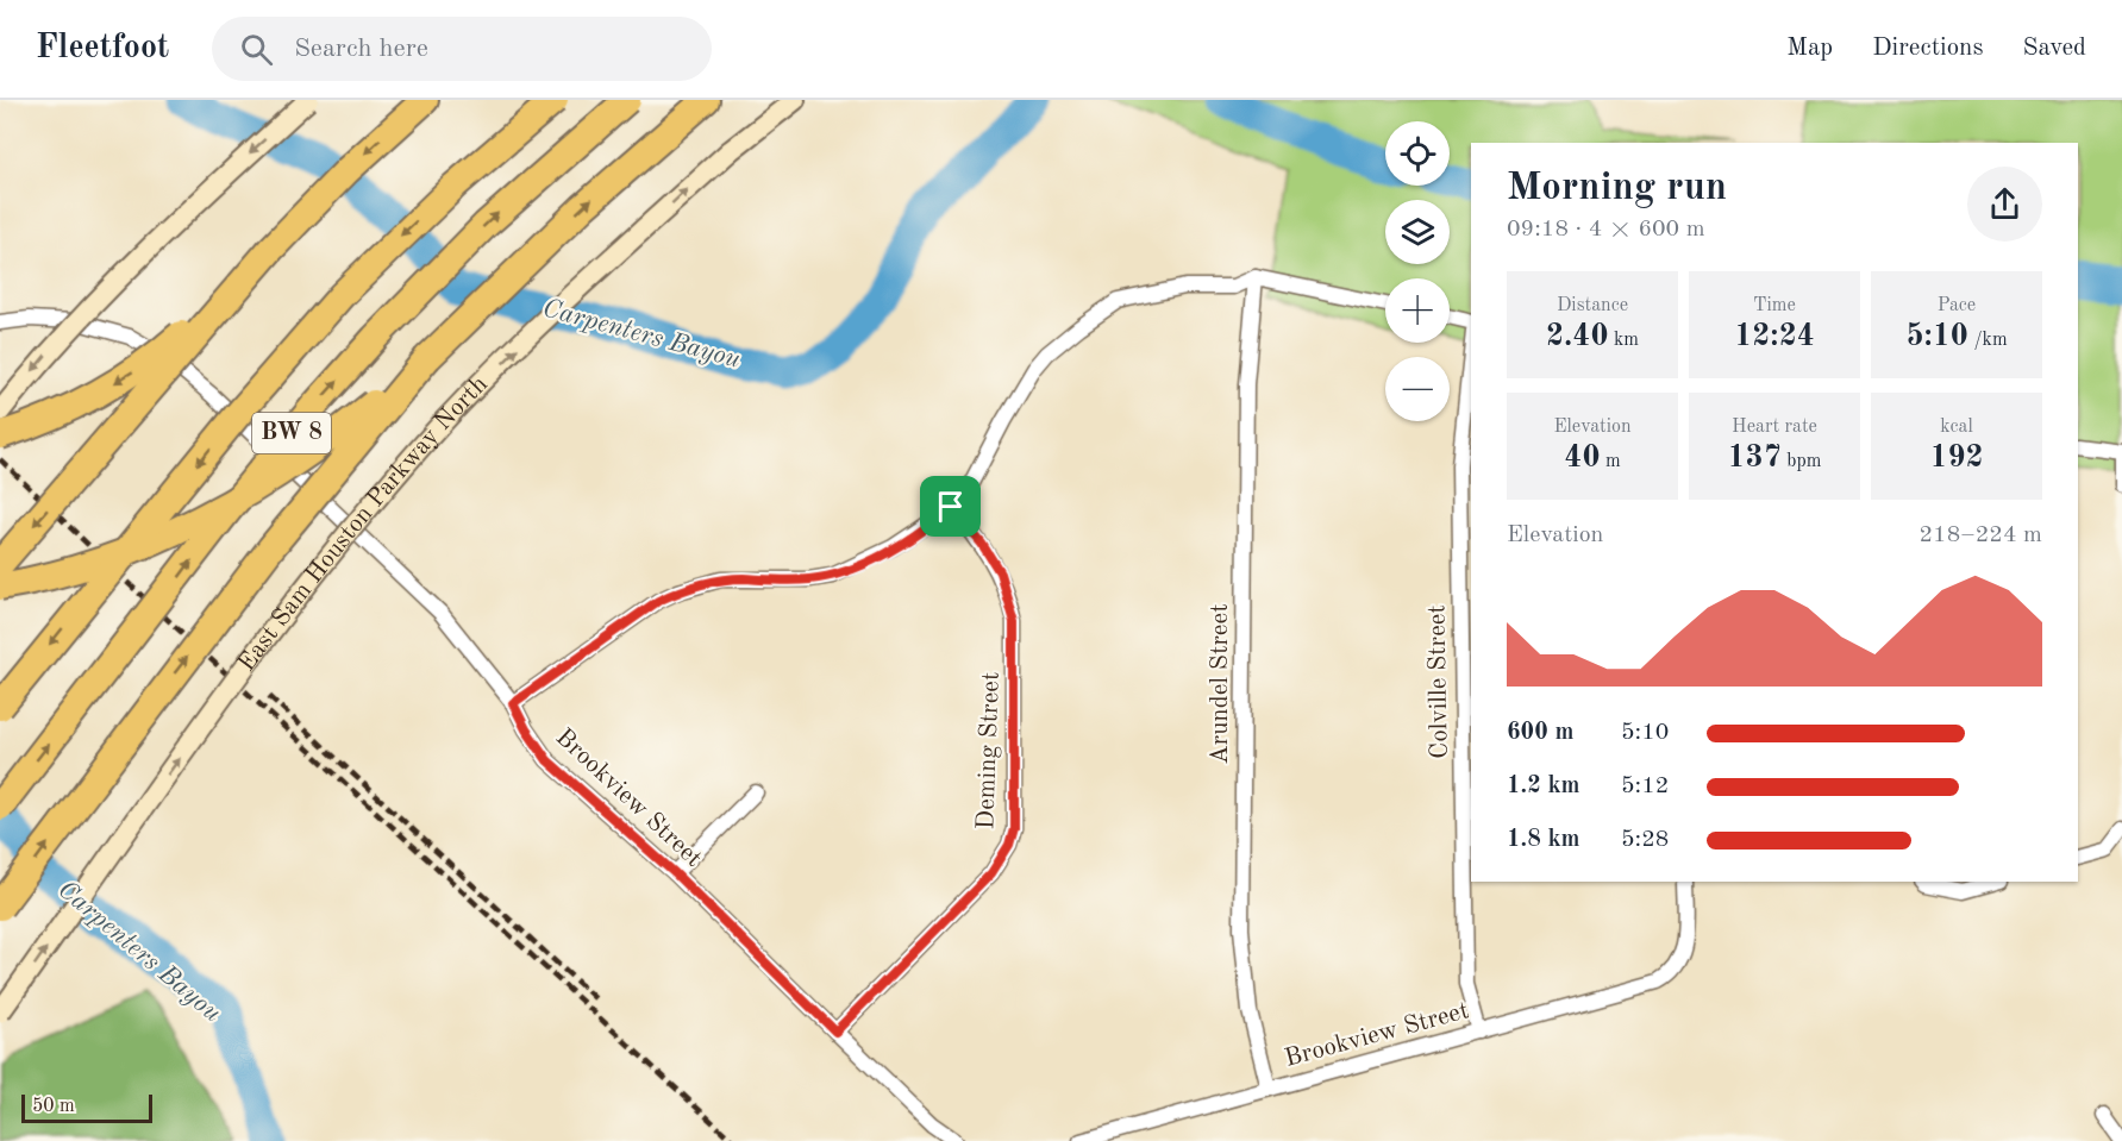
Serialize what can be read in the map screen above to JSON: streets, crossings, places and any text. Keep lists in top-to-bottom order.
{
  "streets": {
    "highway": ["BW 8"],
    "main road": ["East Sam Houston Parkway North"],
    "street": [
      "Colville Street",
      "Arundel Street",
      "Deming Street",
      "Brookview Street"
    ]
  },
  "crossings": [
    ["Colville Street", "Brookview Street"],
    ["Arundel Street", "Brookview Street"],
    ["Deming Street", "Brookview Street"]
  ],
  "one_way": ["East Sam Houston Parkway North"],
  "water": ["Carpenters Bayou"],
  "scale_bar": "50 m",
  "page": {
    "header": "Fleetfoot",
    "search": "Search here",
    "nav": ["Map", "Directions", "Saved"],
    "map_buttons": ["+", "−"],
    "heading": ["Morning run", "09:18 · 4 × 600 m"],
    "stats": [
      ["Distance", "2.40 km"],
      ["Time", "12:24"],
      ["Pace", "5:10 /km"],
      ["Elevation", "40 m"],
      ["Heart rate", "137 bpm"],
      ["kcal", "192"]
    ],
    "chart": ["Elevation", "218–224 m"],
    "list": [
      {
        "name": "600 m",
        "note": "5:10"
      },
      {
        "name": "1.2 km",
        "note": "5:12"
      },
      {
        "name": "1.8 km",
        "note": "5:28"
      }
    ],
    "scale": "50 m"
  }
}
